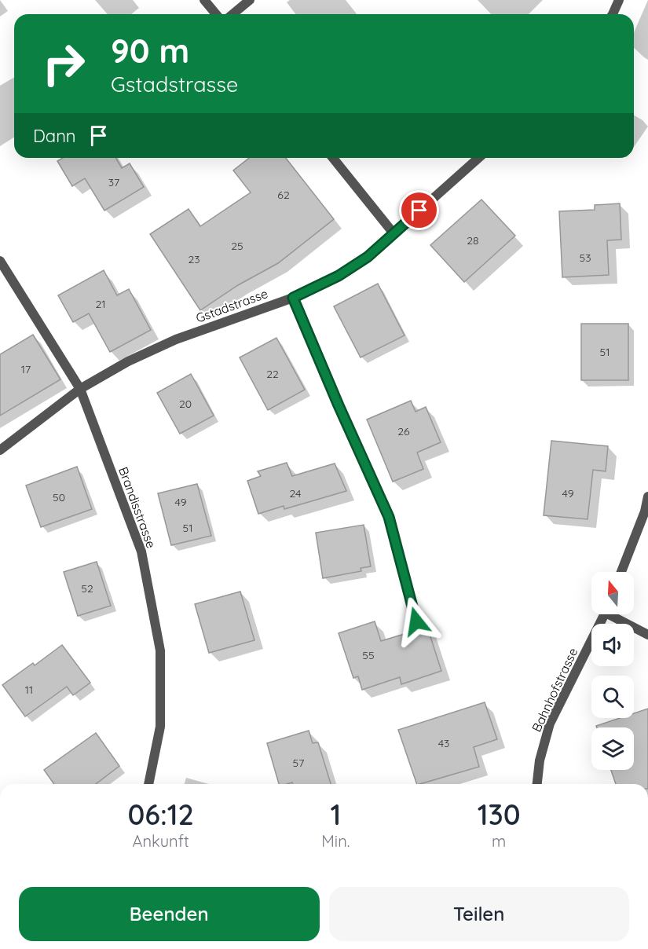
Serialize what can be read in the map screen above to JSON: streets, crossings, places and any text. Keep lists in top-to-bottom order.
{
  "streets": {
    "street": ["Gstadstrasse", "Brandisstrasse", "Bahnhofstrasse"]
  },
  "crossings": [
    ["Gstadstrasse", "Brandisstrasse"]
  ],
  "house_numbers": [
    "37",
    "62",
    "28",
    "25",
    "53",
    "23",
    "21",
    "51",
    "17",
    "22",
    "20",
    "26",
    "24",
    "49",
    "50",
    "49",
    "51",
    "52",
    "55",
    "11",
    "43",
    "57"
  ],
  "north": "top",
  "page": {
    "turn": ["90 m", "Gstadstrasse"],
    "then": "Dann",
    "eta": [
      "06:12",
      "Ankunft",
      "1",
      "Min.",
      "130",
      "m"
    ],
    "buttons": ["Beenden", "Teilen"]
  }
}
